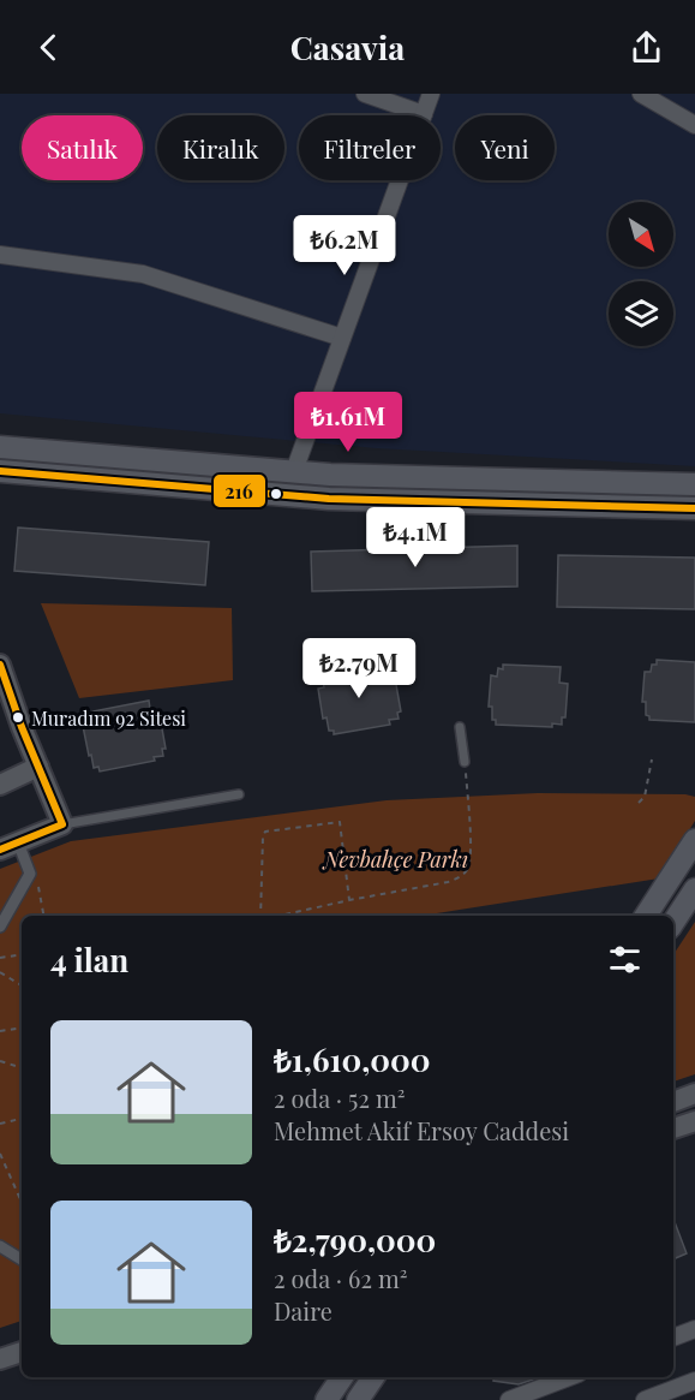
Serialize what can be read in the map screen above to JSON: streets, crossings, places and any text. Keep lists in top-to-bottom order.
{
  "parks": ["Nevbahçe Parkı"],
  "places": ["Muradım 92 Sitesi"],
  "lines": ["transit line 216"],
  "north": "bottom right",
  "page": {
    "header": "Casavia",
    "chip": [
      "Satılık",
      "Kiralık",
      "Filtreler",
      "Yeni"
    ],
    "price": [
      "₺6.2M",
      "₺1.61M",
      "₺4.1M",
      "₺2.79M"
    ],
    "heading": "4 ilan",
    "list": [
      {
        "name": "₺1,610,000",
        "note": "2 oda · 52 m² · Mehmet Akif Ersoy Caddesi"
      },
      {
        "name": "₺2,790,000",
        "note": "2 oda · 62 m² · Daire"
      }
    ]
  }
}
